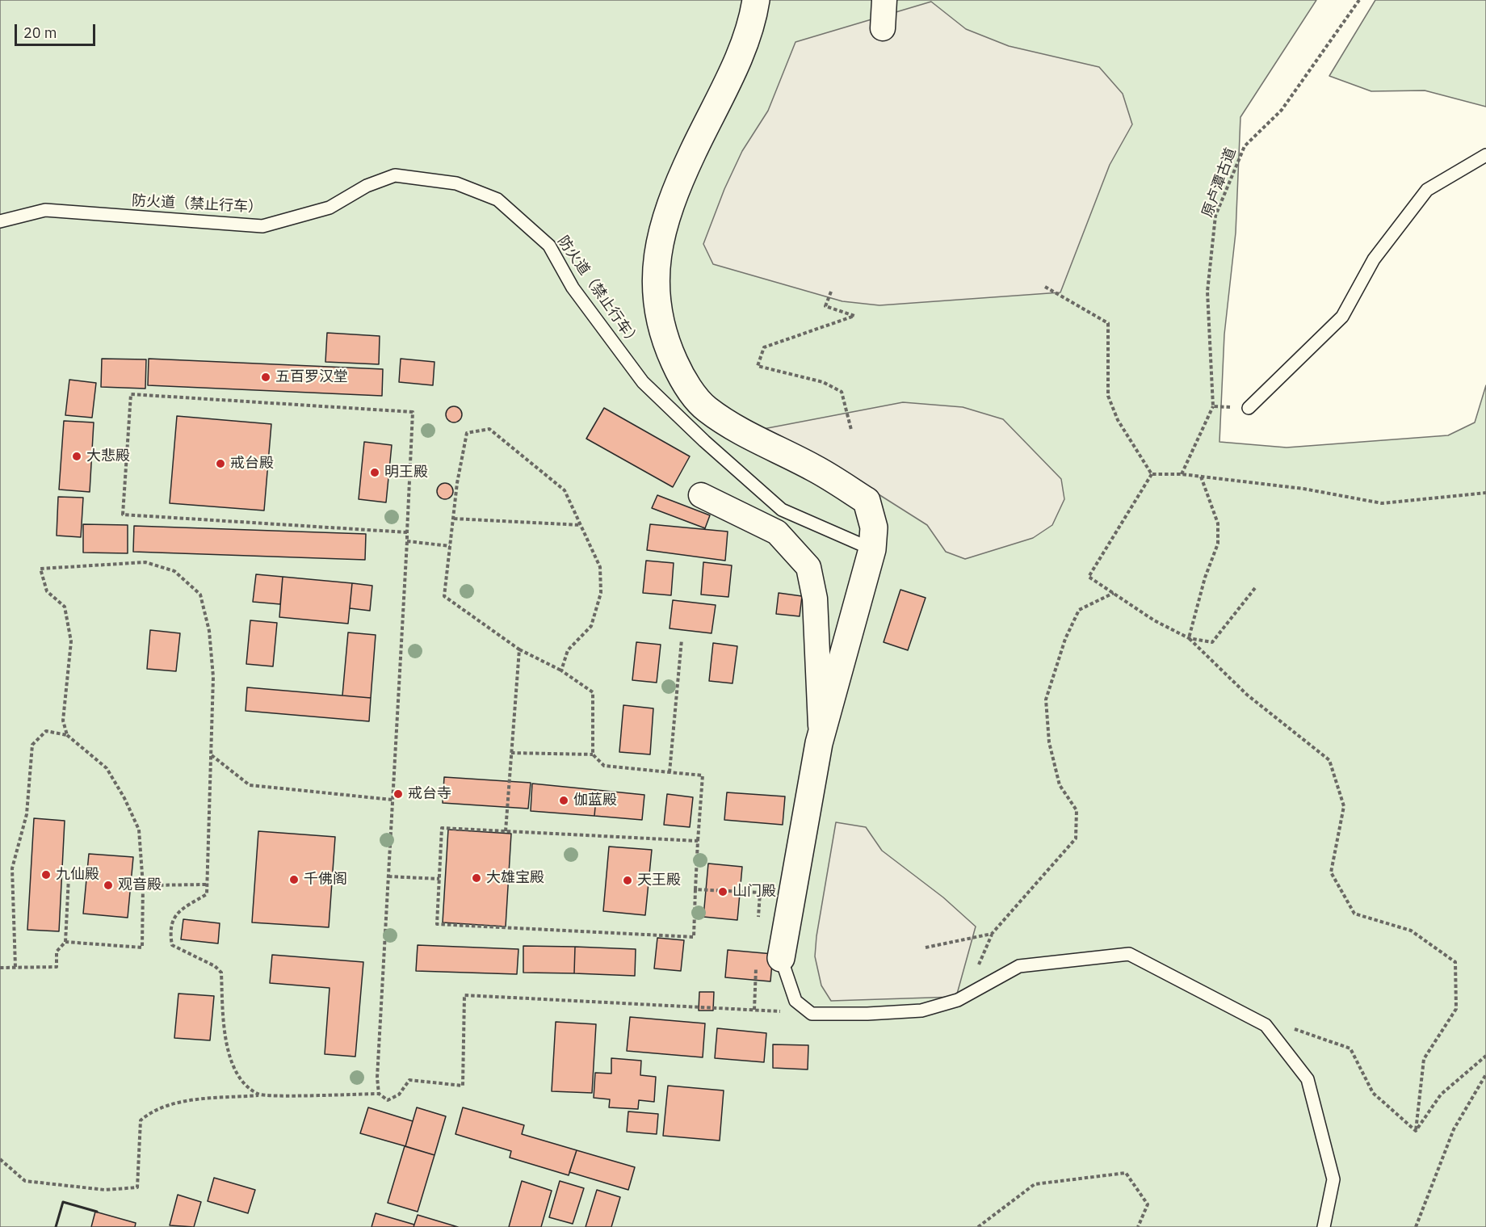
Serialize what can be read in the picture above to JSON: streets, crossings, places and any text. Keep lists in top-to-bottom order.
{
  "streets": {
    "lane": ["防火道（禁止行车）"],
    "path": ["原卢潭古道"]
  },
  "places": [
    "五百罗汉堂",
    "大悲殿",
    "戒台殿",
    "明王殿",
    "戒台寺",
    "伽蓝殿",
    "九仙殿",
    "大雄宝殿",
    "千佛阁",
    "天王殿",
    "观音殿",
    "山门殿"
  ],
  "scale_bar": "20 m"
}
